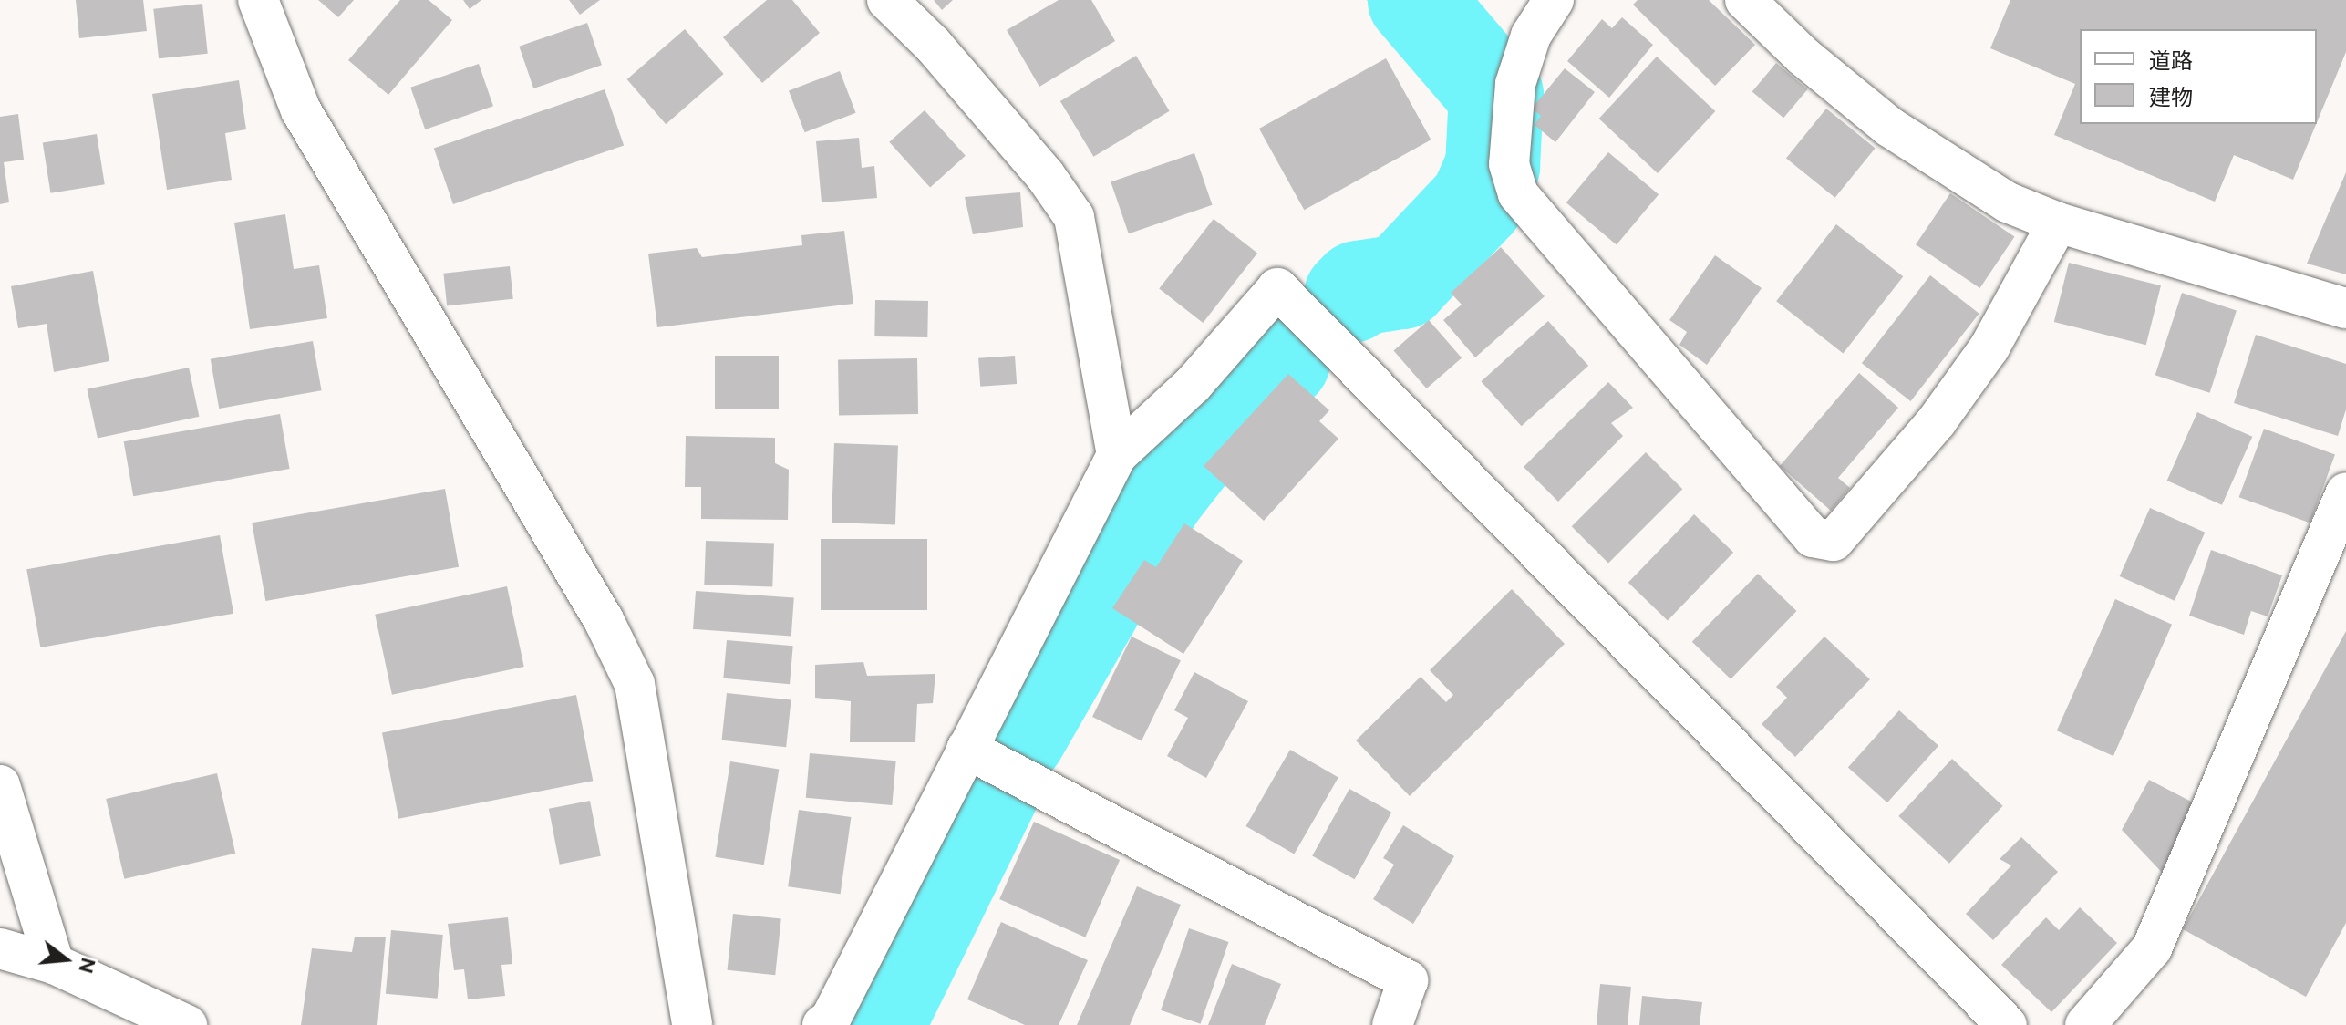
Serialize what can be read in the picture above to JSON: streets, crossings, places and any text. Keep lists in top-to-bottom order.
{
  "legend": ["道路", "建物"],
  "north": "right"
}
